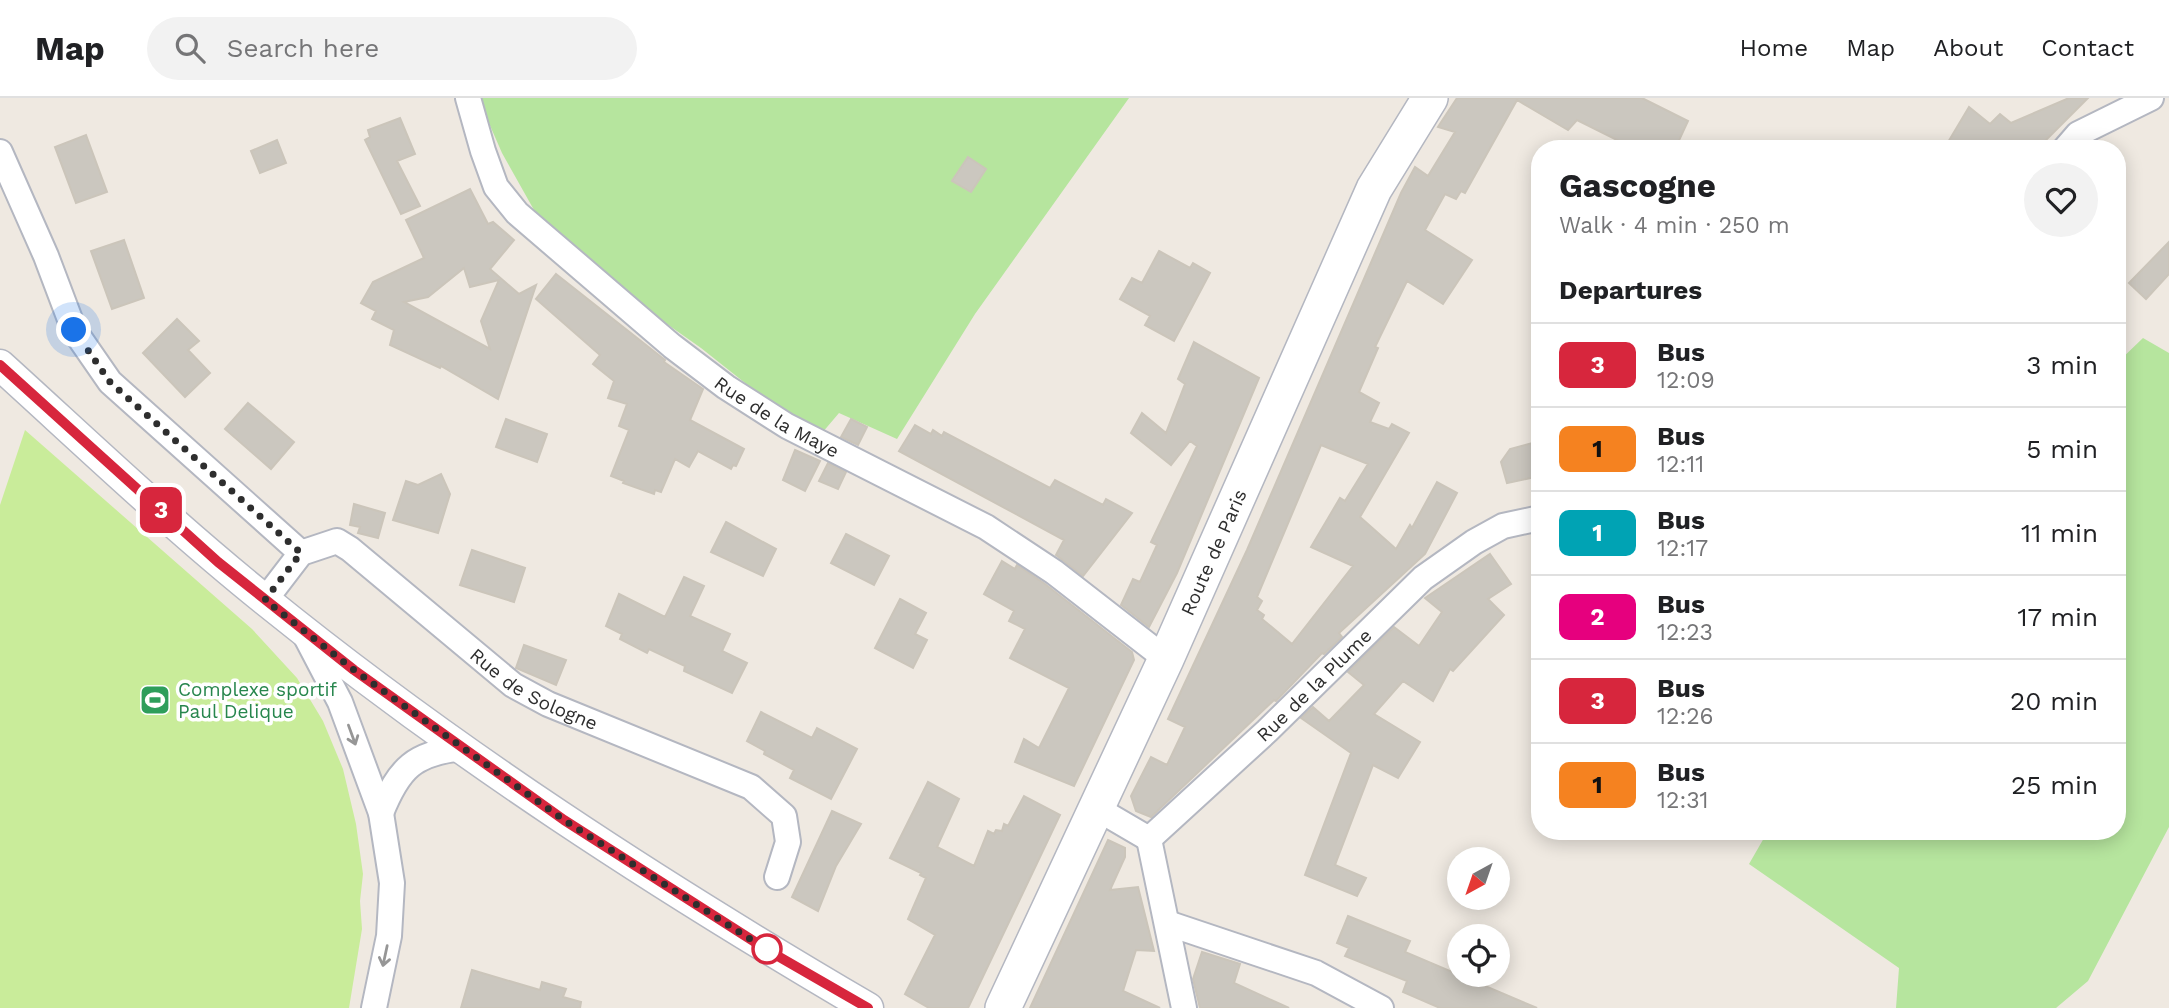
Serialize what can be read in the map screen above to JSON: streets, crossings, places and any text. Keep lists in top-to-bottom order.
{
  "streets": {
    "main road": ["Route de Paris"],
    "street": ["Rue de la Maye", "Rue de la Plume", "Rue de Sologne"]
  },
  "crossings": [
    ["Rue de la Maye", "Route de Paris"]
  ],
  "places": {
    "sports": ["Complexe sportif Paul Delique"]
  },
  "lines": ["bus line 3"],
  "north": "bottom left",
  "page": {
    "header": "Map",
    "search": "Search here",
    "nav": [
      "Home",
      "Map",
      "About",
      "Contact"
    ],
    "on_map": "3",
    "heading": [
      ["Gascogne", "Walk · 4 min · 250 m"],
      "Departures"
    ],
    "list": [
      {
        "mark": "3",
        "name": "Bus",
        "note": "12:09",
        "value": "3 min"
      },
      {
        "mark": "1",
        "name": "Bus",
        "note": "12:11",
        "value": "5 min"
      },
      {
        "mark": "1",
        "name": "Bus",
        "note": "12:17",
        "value": "11 min"
      },
      {
        "mark": "2",
        "name": "Bus",
        "note": "12:23",
        "value": "17 min"
      },
      {
        "mark": "3",
        "name": "Bus",
        "note": "12:26",
        "value": "20 min"
      },
      {
        "mark": "1",
        "name": "Bus",
        "note": "12:31",
        "value": "25 min"
      }
    ]
  }
}
